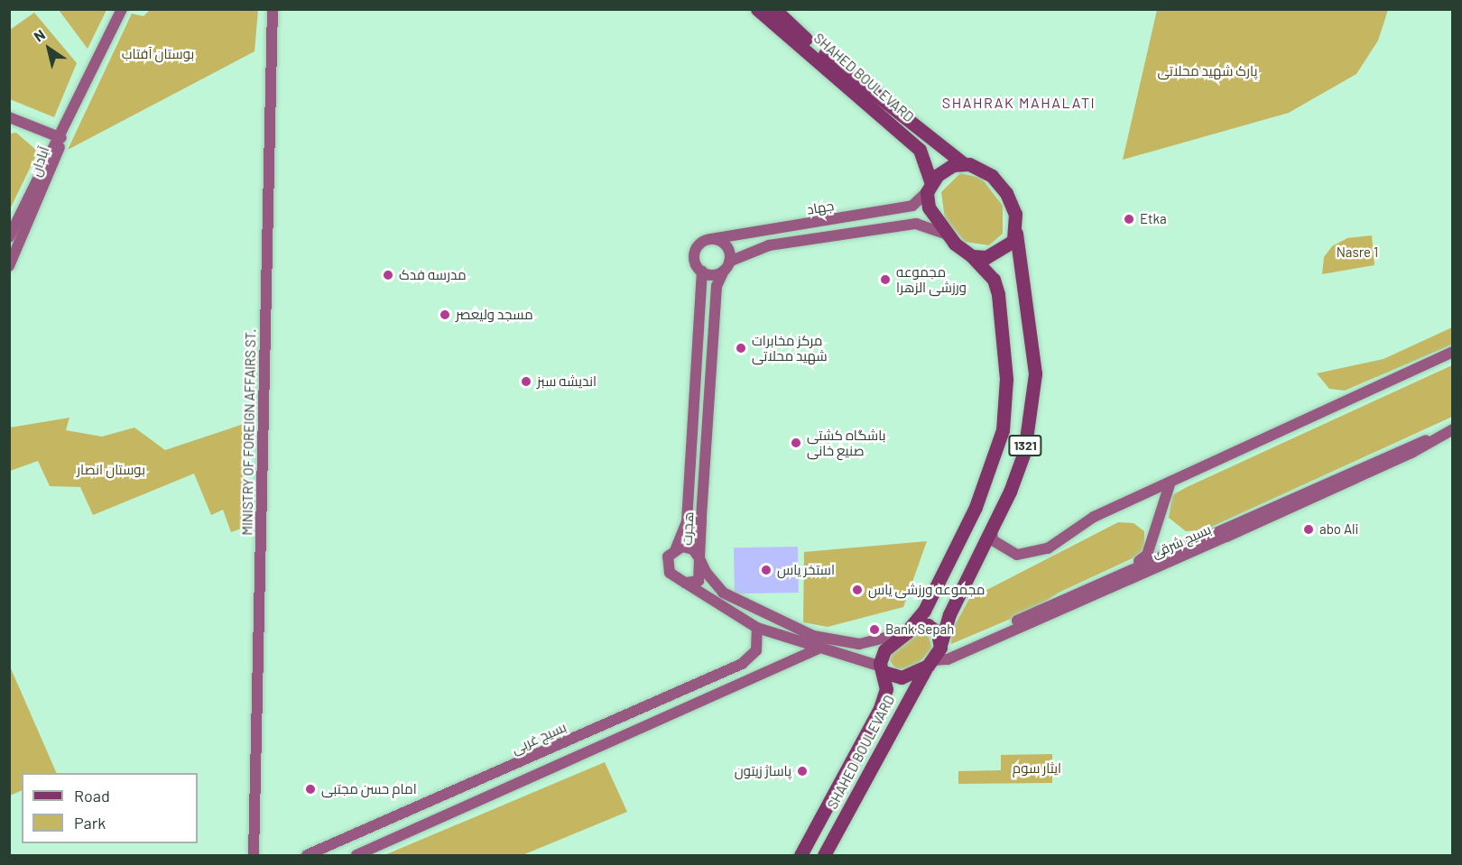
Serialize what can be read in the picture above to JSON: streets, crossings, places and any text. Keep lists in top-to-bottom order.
{
  "streets": {
    "main road": [
      "SHAHED BOULEVARD",
      "آبادان",
      "جهاد",
      "MINISTRY OF FOREIGN AFFAIRS ST.",
      "1321",
      "هجرت",
      "بسیج شرقی",
      "بسیج غربی"
    ]
  },
  "crossings": [
    ["SHAHED BOULEVARD", "جهاد"],
    ["SHAHED BOULEVARD", "1321"],
    ["SHAHED BOULEVARD", "بسیج شرقی"],
    ["جهاد", "1321"],
    ["جهاد", "هجرت"],
    ["1321", "هجرت"]
  ],
  "districts": ["SHAHRAK MAHALATI"],
  "parks": [
    "بوستان آفتاب",
    "پارک شهید محلاتی",
    "Nasre 1",
    "بوستان انصار",
    "ایثار سوم"
  ],
  "places": [
    "Etka",
    "مدرسه فدک",
    "مجموعه ورزشی الزهرا",
    "مسجد ولیعصر",
    "مرکز مخابرات شهید محلاتی",
    "اندیشه سبز",
    "باشگاه کشتی صنیع خانی",
    "abo Ali",
    "استخر یاس",
    "مجموعه ورزشی یاس",
    "Bank Sepah",
    "پاساژ زیتون",
    "امام حسن مجتبی"
  ],
  "legend": ["Road", "Park"],
  "north": "top left"
}
